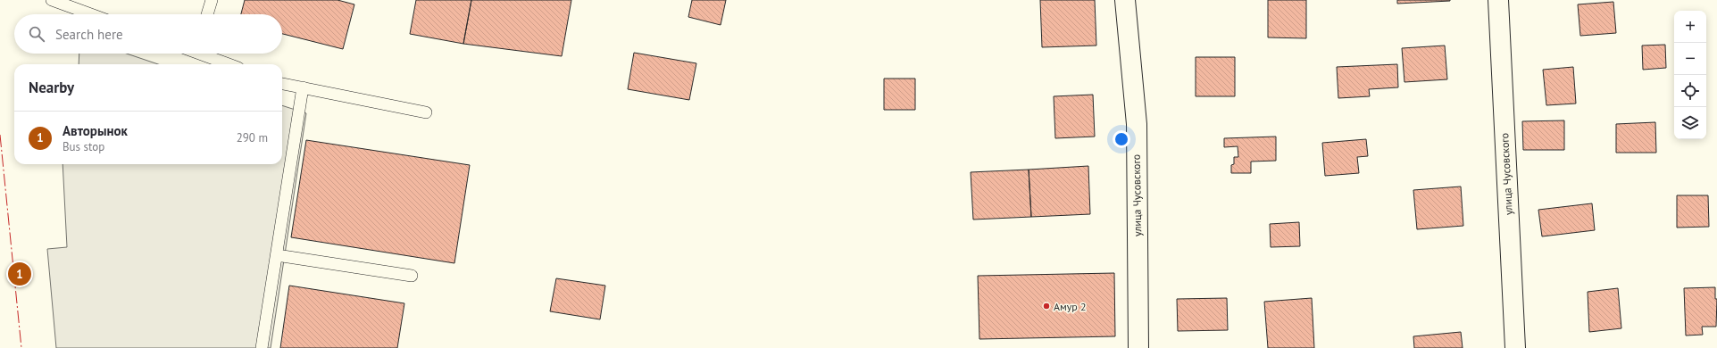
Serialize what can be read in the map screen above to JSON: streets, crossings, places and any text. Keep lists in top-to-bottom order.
{
  "streets": {
    "street": ["улица Чусовского"]
  },
  "places": ["Амур 2"],
  "page": {
    "map_buttons": ["+", "−"],
    "search": "Search here",
    "heading": "Nearby",
    "list": [
      {
        "mark": "1",
        "name": "Авторынок",
        "note": "Bus stop",
        "value": "290 m"
      }
    ],
    "pins": "1"
  }
}
